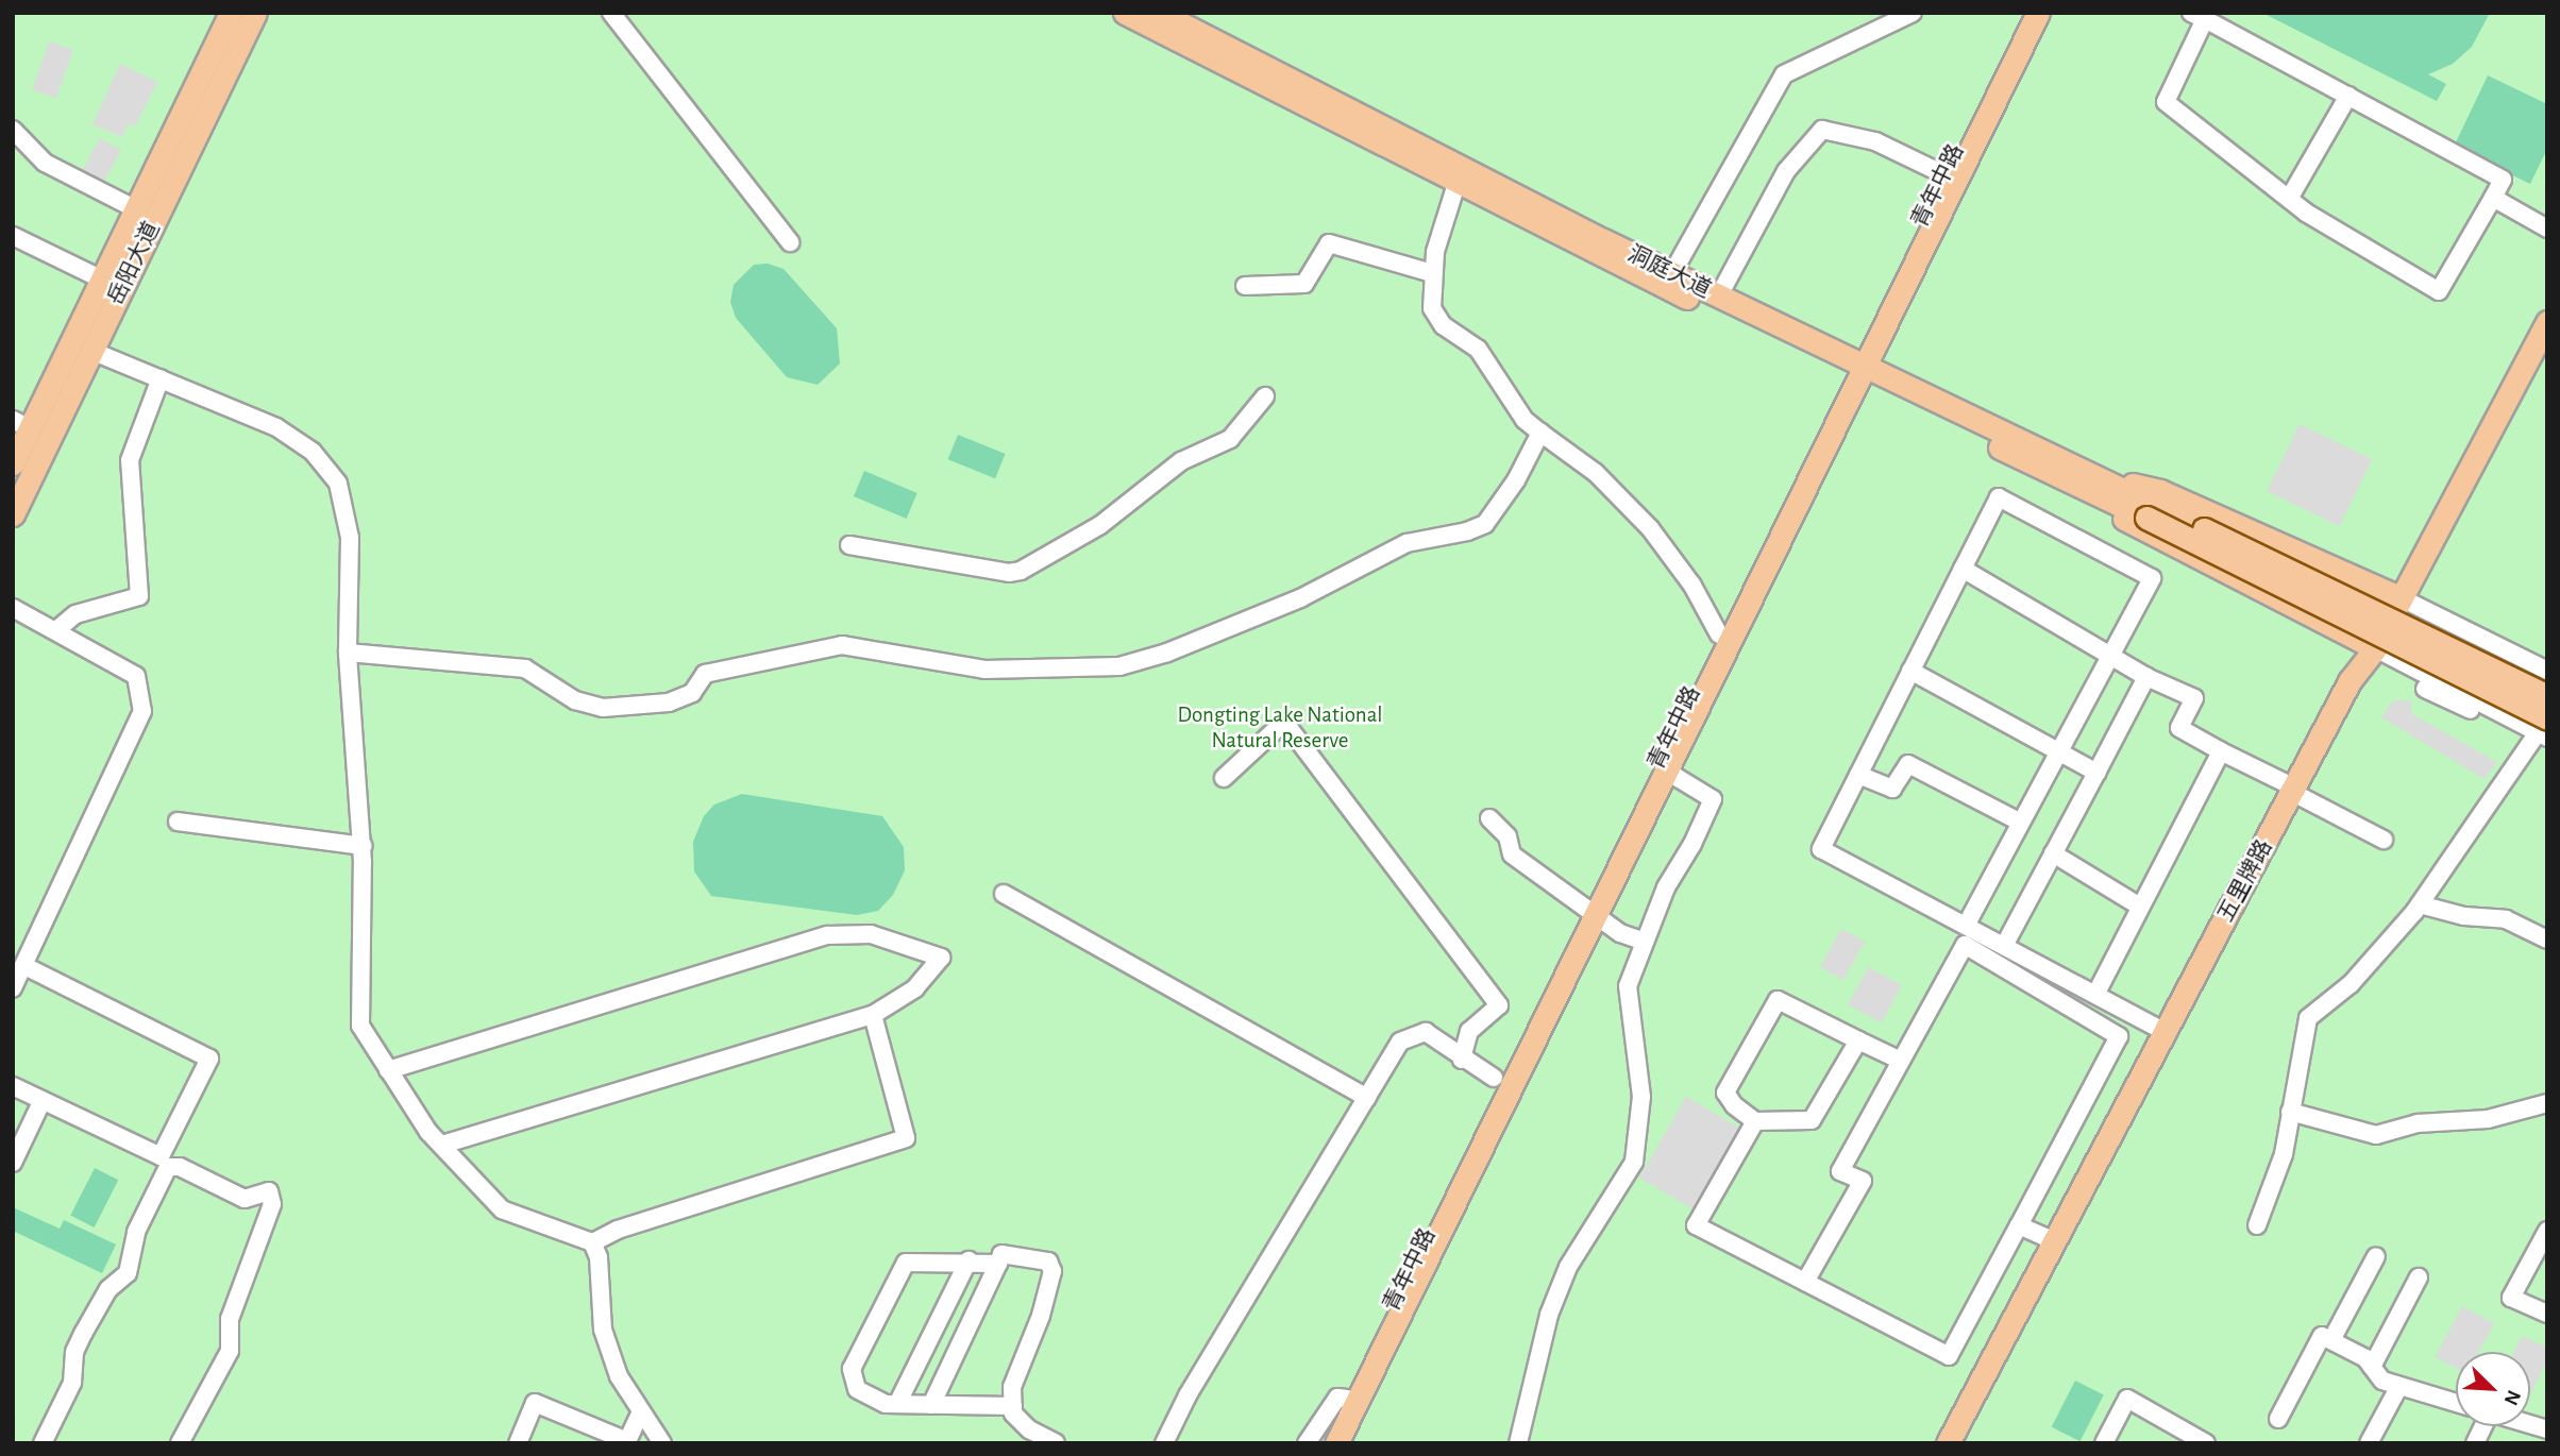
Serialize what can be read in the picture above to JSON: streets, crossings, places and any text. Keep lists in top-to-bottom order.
{
  "streets": {
    "main road": [
      "青年中路",
      "岳阳大道",
      "洞庭大道",
      "五里牌路"
    ]
  },
  "crossings": [
    ["青年中路", "洞庭大道"]
  ],
  "parks": ["Dongting Lake National Natural Reserve"],
  "north": "bottom right"
}
